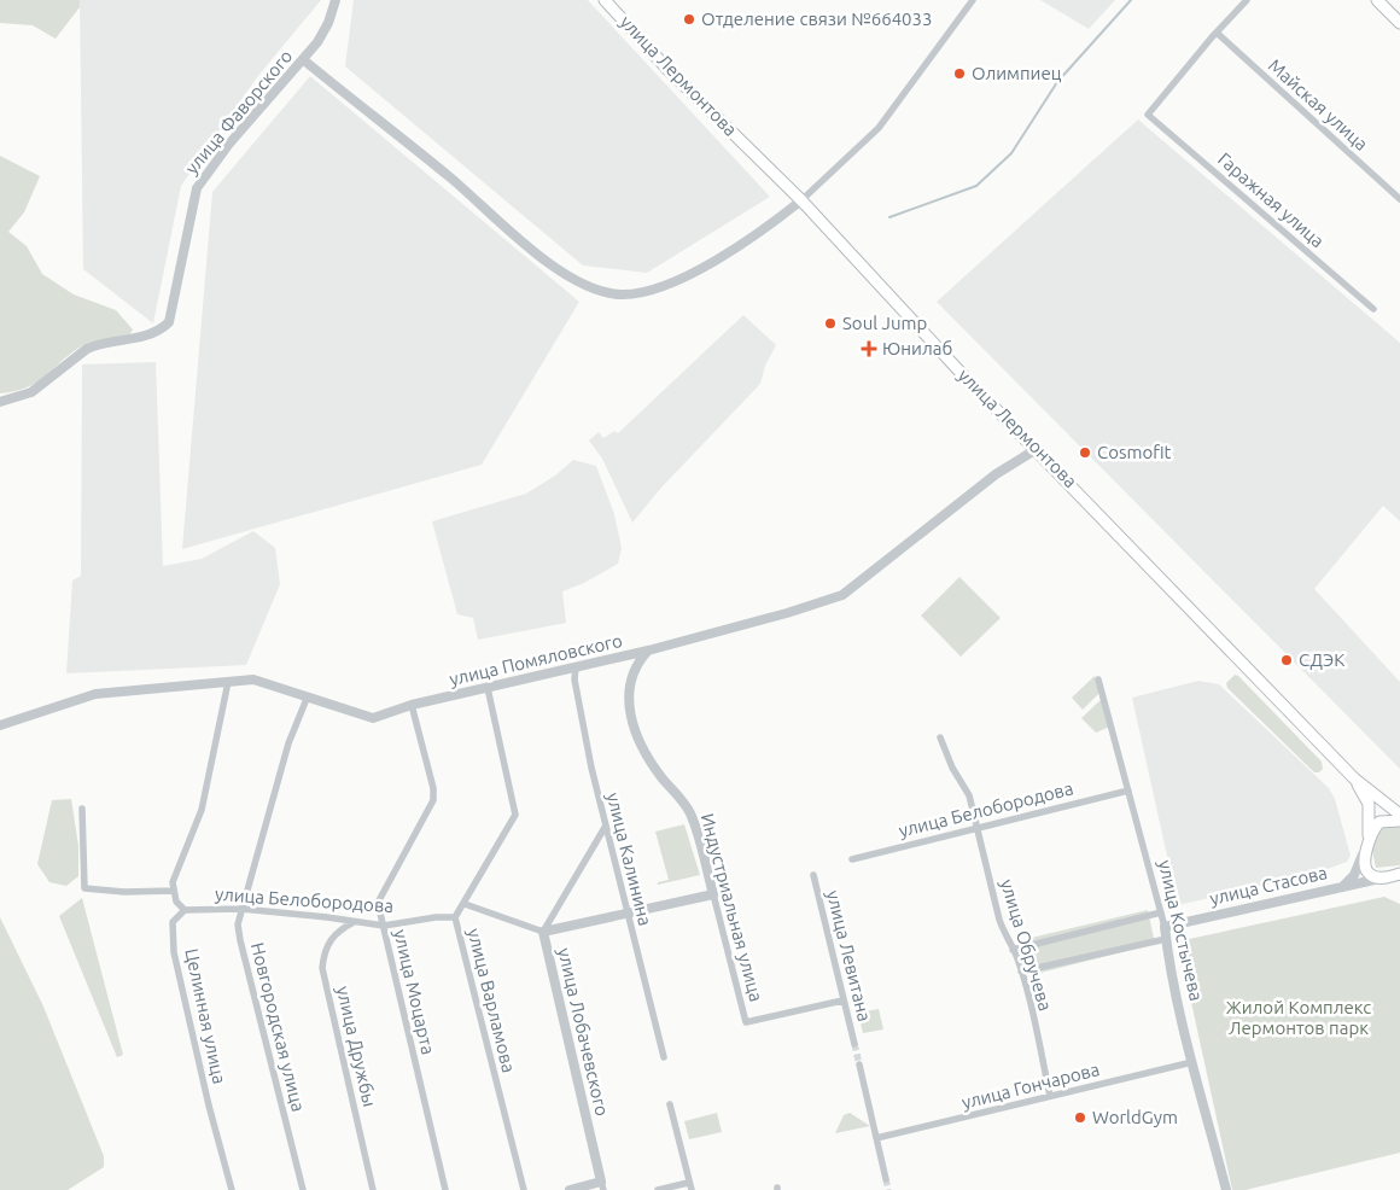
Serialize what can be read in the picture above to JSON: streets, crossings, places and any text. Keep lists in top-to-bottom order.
{
  "streets": {
    "main road": ["улица Лермонтова"],
    "street": [
      "Майская улица",
      "улица Фаворского",
      "Гаражная улица",
      "улица Помяловского",
      "улица Белобородова",
      "улица Калинина",
      "улица Стасова",
      "Индустриальная улица",
      "улица Костычева",
      "улица Обручева",
      "улица Левитана",
      "улица Моцарта",
      "улица Варламова",
      "Целинная улица",
      "Новгородская улица",
      "улица Лобачевского",
      "улица Дружбы",
      "улица Гончарова"
    ]
  },
  "crossings": [
    ["улица Лермонтова", "улица Помяловского"],
    ["улица Лермонтова", "улица Стасова"],
    ["Майская улица", "Гаражная улица"],
    ["улица Помяловского", "улица Калинина"],
    ["улица Помяловского", "Индустриальная улица"],
    ["улица Помяловского", "улица Моцарта"],
    ["улица Помяловского", "улица Варламова"],
    ["улица Помяловского", "Новгородская улица"],
    ["улица Белобородова", "улица Костычева"],
    ["улица Белобородова", "улица Обручева"],
    ["улица Белобородова", "улица Моцарта"],
    ["улица Белобородова", "улица Варламова"],
    ["улица Белобородова", "Целинная улица"],
    ["улица Белобородова", "Новгородская улица"],
    ["улица Белобородова", "улица Дружбы"],
    ["улица Калинина", "улица Лобачевского"],
    ["улица Стасова", "улица Костычева"],
    ["Индустриальная улица", "улица Левитана"],
    ["улица Костычева", "улица Гончарова"],
    ["улица Обручева", "улица Гончарова"]
  ],
  "parks": ["Жилой Комплекс Лермонтов парк"],
  "places": {
    "other": [
      "Отделение связи №664033",
      "Олимпиец",
      "Soul Jump",
      "Cosmofit",
      "СДЭК",
      "WorldGym"
    ],
    "health": ["Юнилаб"]
  }
}
